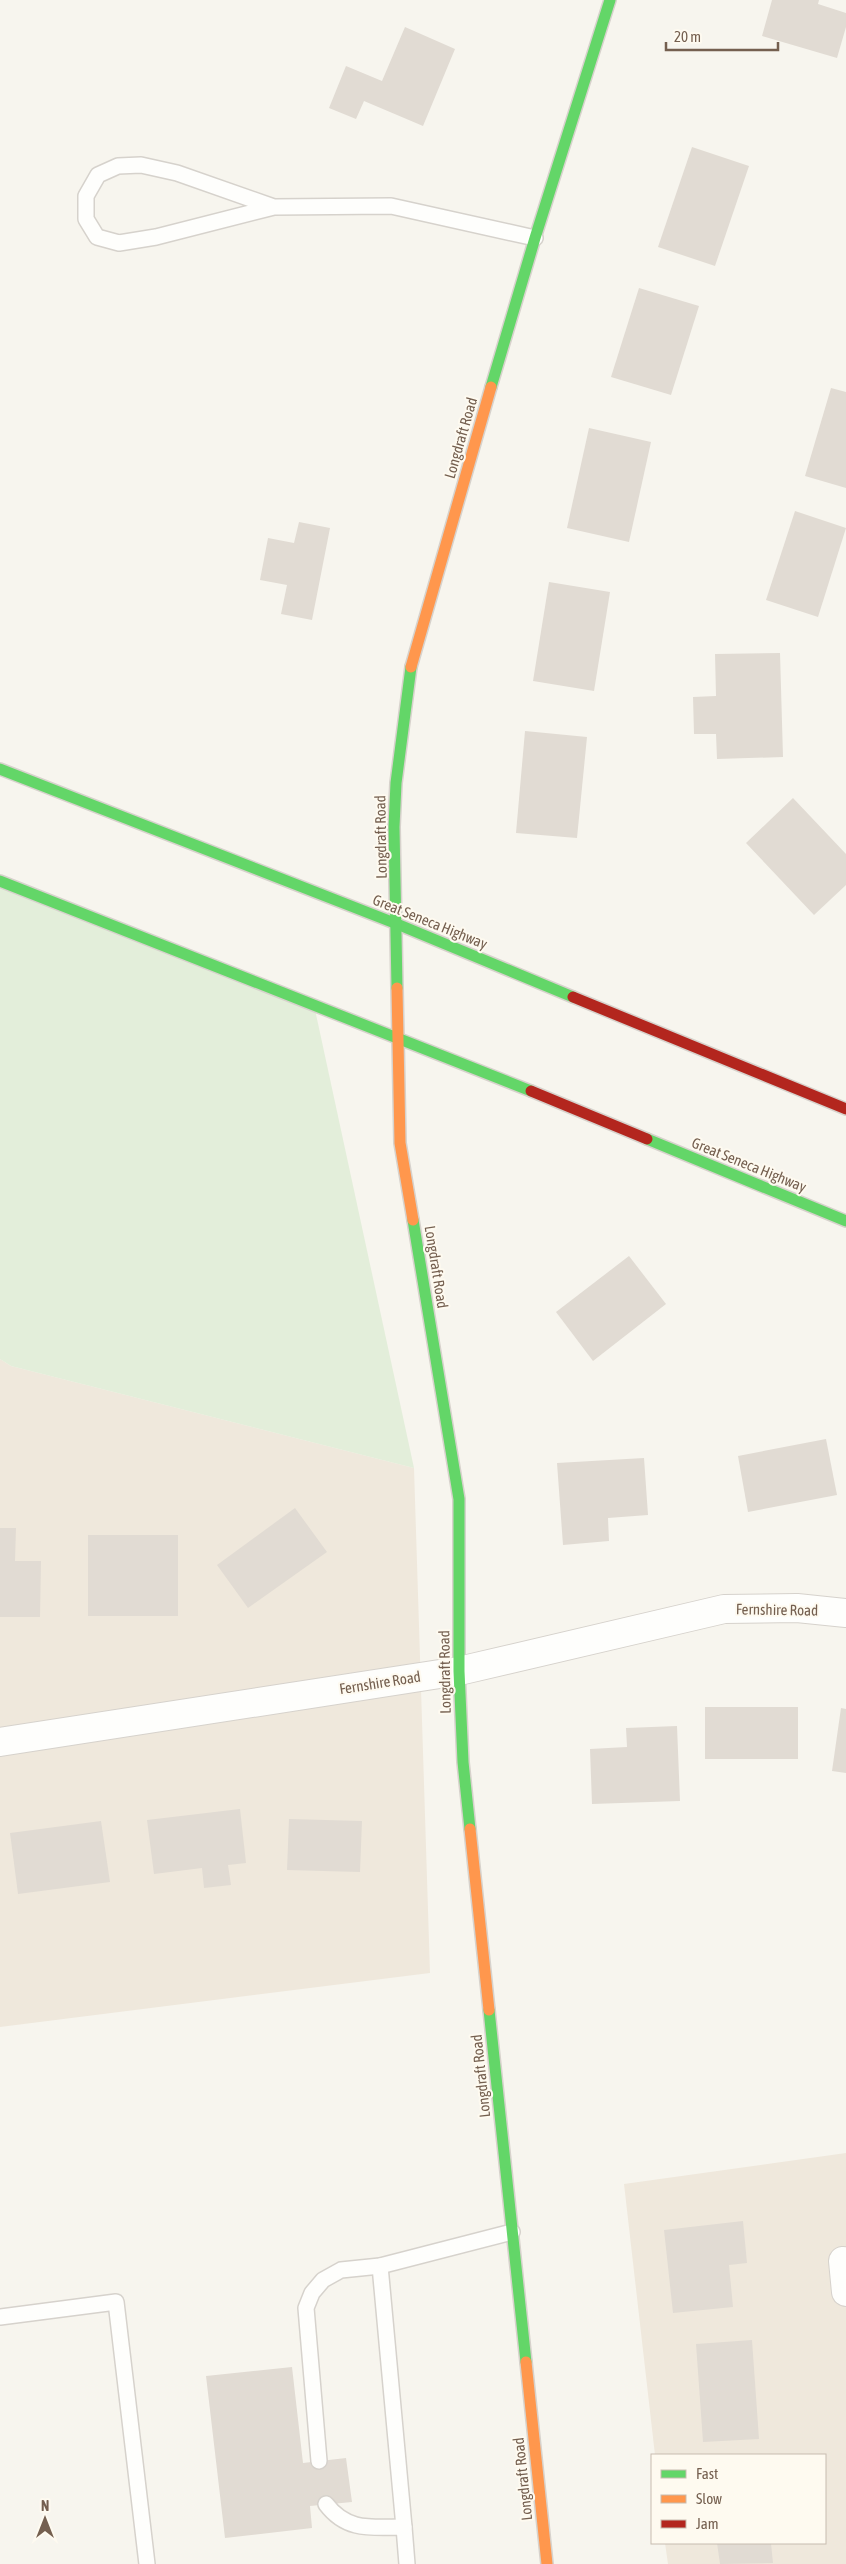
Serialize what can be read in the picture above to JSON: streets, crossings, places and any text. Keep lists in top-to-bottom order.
{
  "streets": {
    "street": ["Longdraft Road", "Great Seneca Highway", "Fernshire Road"]
  },
  "crossings": [
    ["Longdraft Road", "Great Seneca Highway"],
    ["Longdraft Road", "Fernshire Road"]
  ],
  "legend": ["Fast", "Slow", "Jam"],
  "scale_bar": "20 m",
  "north": "top"
}
